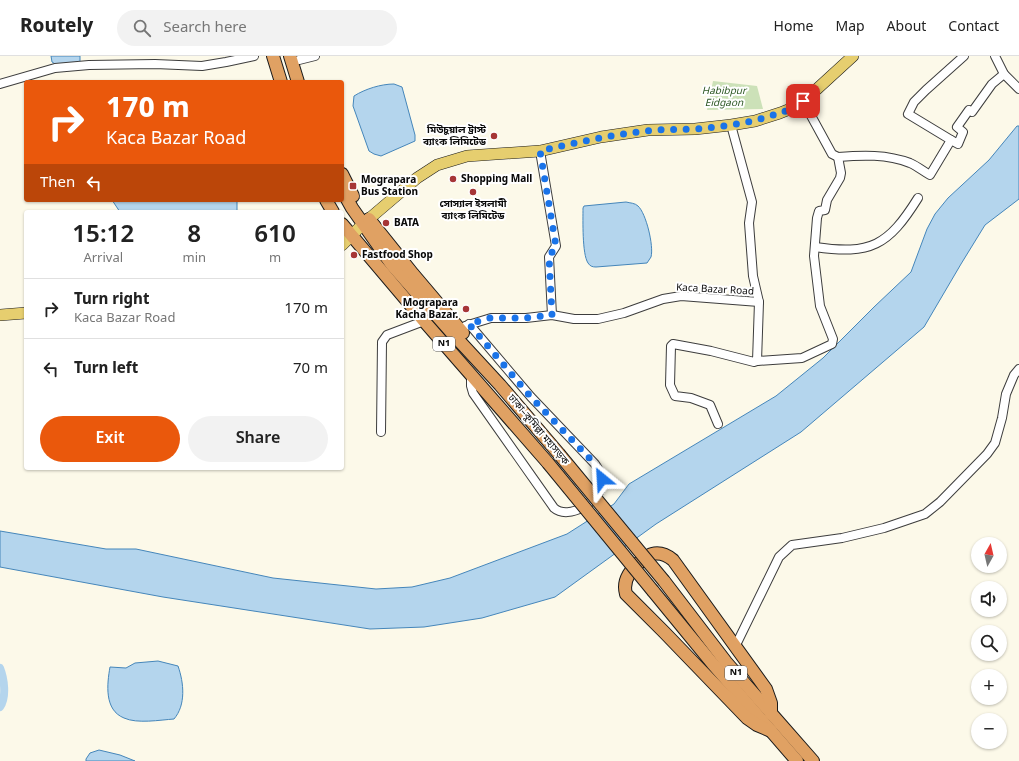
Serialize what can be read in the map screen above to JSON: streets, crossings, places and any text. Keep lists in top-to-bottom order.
{
  "streets": {
    "highway": ["N1", "ঢাকা–কুমিল্লা মহাসড়ক"],
    "street": ["Kaca Bazar Road"]
  },
  "parks": ["Habibpur Eidgaon"],
  "places": {
    "other": [
      "মিউচুয়াল ট্রাস্ট ব্যাংক লিমিটেড",
      "Shopping Mall",
      "সোস্যাল ইসলামী ব্যাংক লিমিটেড",
      "BATA",
      "Fastfood Shop",
      "Mograpara Kacha Bazar."
    ],
    "transit": ["Mograpara Bus Station"]
  },
  "north": "top",
  "page": {
    "header": "Routely",
    "search": "Search here",
    "nav": [
      "Home",
      "Map",
      "About",
      "Contact"
    ],
    "turn": ["170 m", "Kaca Bazar Road"],
    "then": "Then",
    "eta": [
      "15:12",
      "Arrival",
      "8",
      "min",
      "610",
      "m"
    ],
    "list": [
      {
        "name": "Turn right",
        "note": "Kaca Bazar Road",
        "value": "170 m"
      },
      {
        "name": "Turn left",
        "value": "70 m"
      }
    ],
    "buttons": ["Exit", "Share"],
    "map_buttons": ["+", "−"]
  }
}
